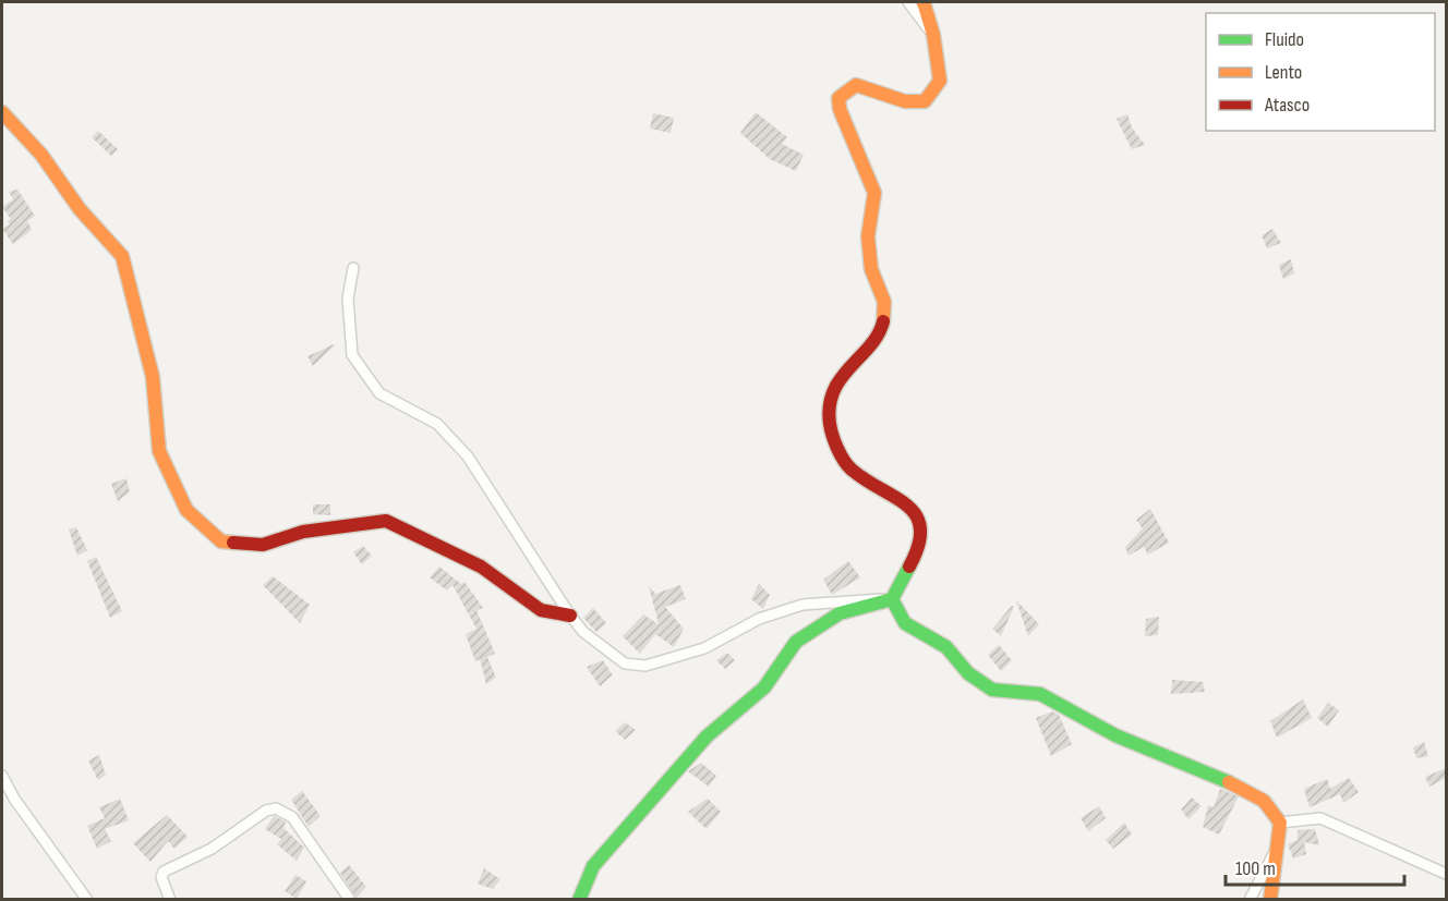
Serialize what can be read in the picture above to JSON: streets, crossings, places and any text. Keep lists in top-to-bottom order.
{
  "legend": ["Fluido", "Lento", "Atasco"],
  "scale_bar": "100 m"
}
